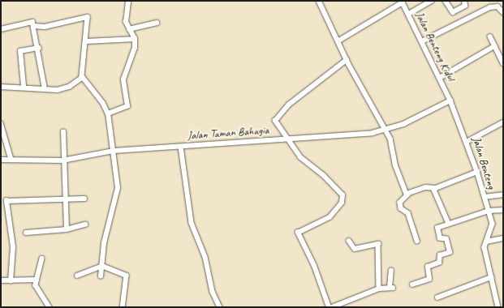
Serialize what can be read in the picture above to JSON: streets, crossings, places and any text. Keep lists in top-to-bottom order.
{
  "streets": {
    "street": ["Jalan Benteng Kidul", "Jalan Taman Bahagia", "Jalan Benteng"]
  },
  "crossings": [
    ["Jalan Benteng Kidul", "Jalan Taman Bahagia"],
    ["Jalan Benteng Kidul", "Jalan Benteng"],
    ["Jalan Taman Bahagia", "Jalan Benteng"]
  ]
}
